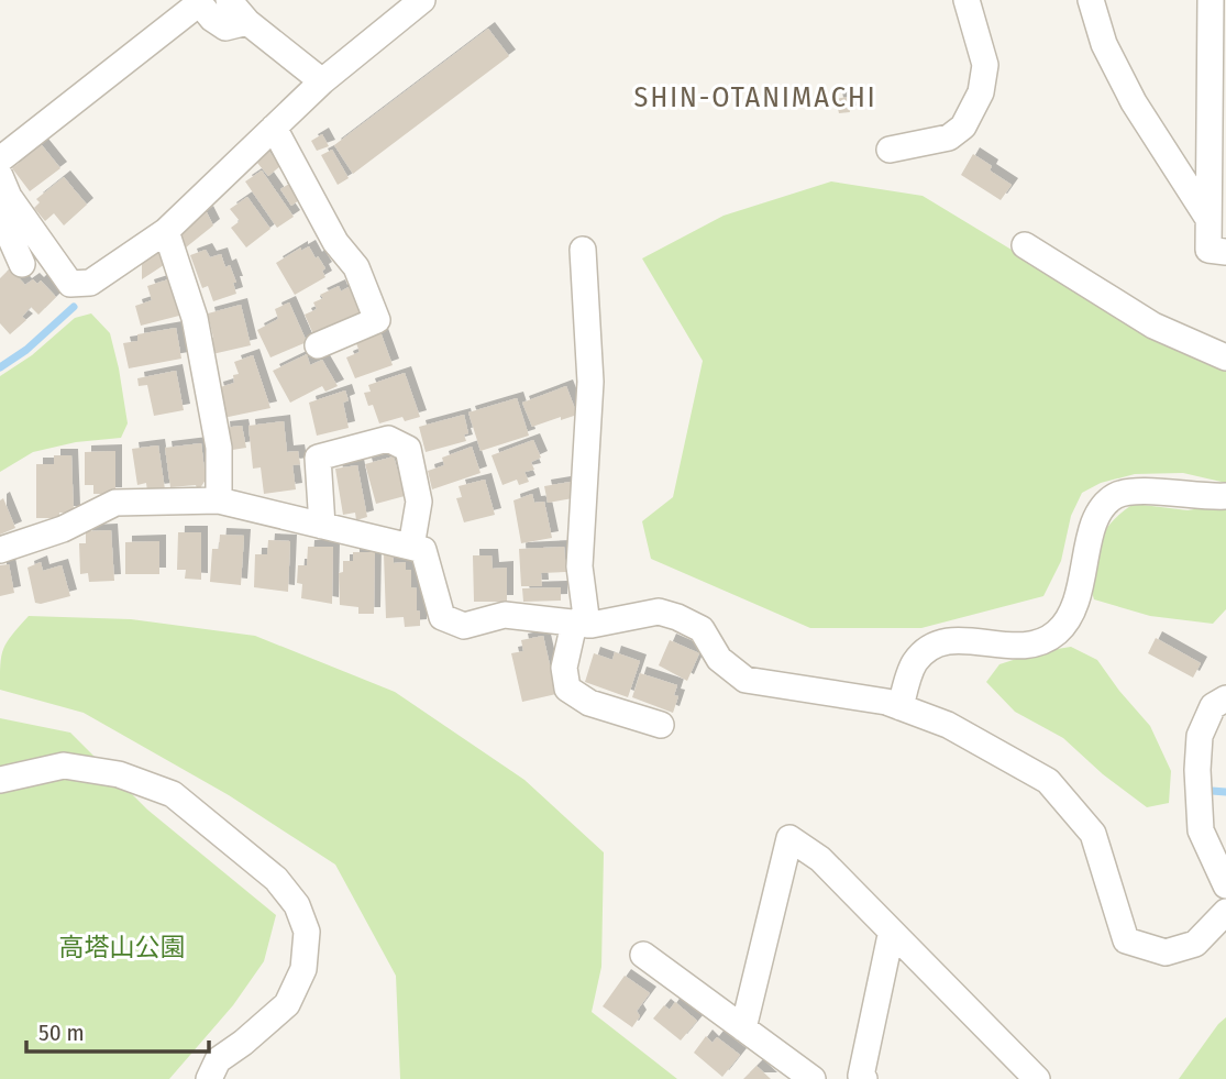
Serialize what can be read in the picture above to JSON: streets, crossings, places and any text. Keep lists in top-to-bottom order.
{
  "districts": ["SHIN-OTANIMACHI"],
  "parks": ["高塔山公園"],
  "scale_bar": "50 m"
}
